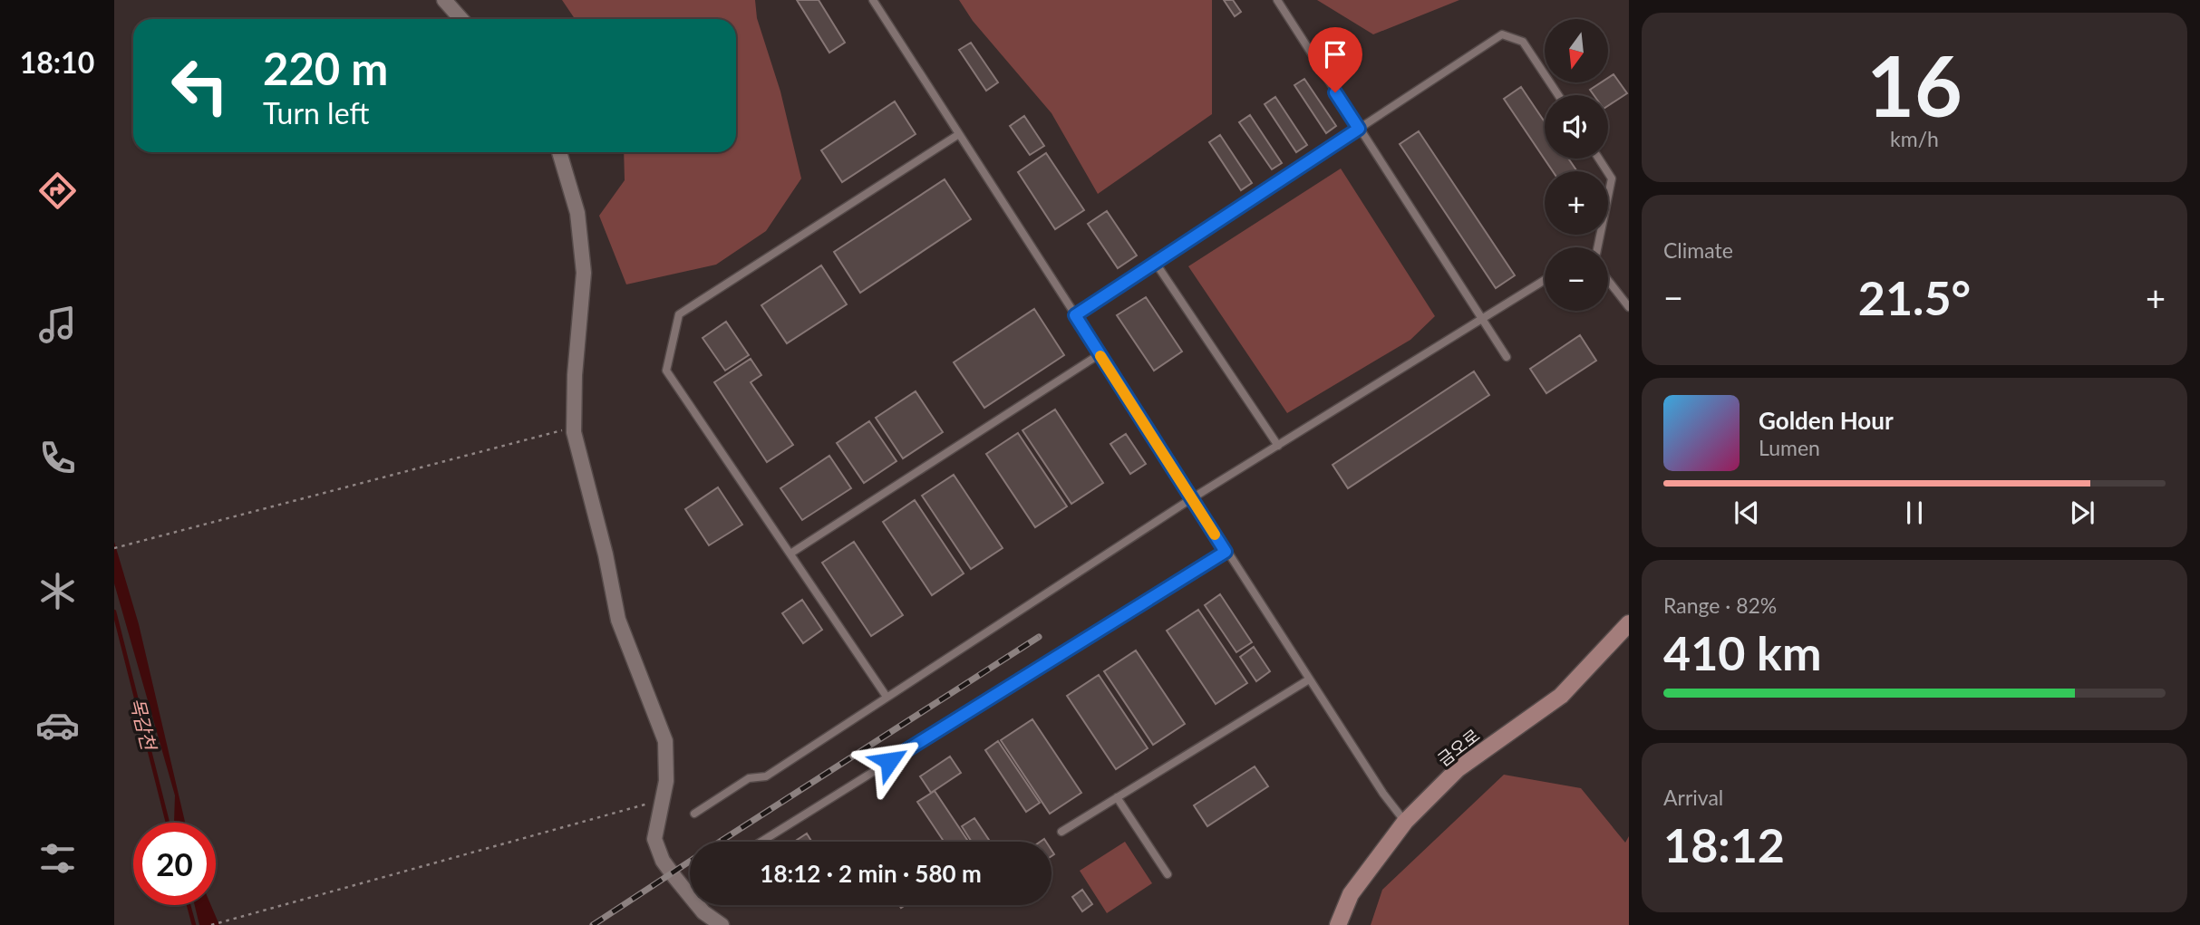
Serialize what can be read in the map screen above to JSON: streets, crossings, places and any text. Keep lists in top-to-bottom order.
{
  "streets": {
    "street": ["금오로"]
  },
  "water": ["목감천"],
  "north": "bottom",
  "page": {
    "tabs": "18:10",
    "tile": [
      ["16", "km/h"],
      "Climate",
      ["Range · 82%", "410 km"],
      ["Arrival", "18:12"]
    ],
    "map_buttons": ["+", "−"],
    "turn": ["220 m", "Turn left"],
    "heat": ["−", "21.5°", "+"],
    "song": ["Golden Hour", "Lumen"],
    "limit": "20",
    "trip": "18:12 · 2 min · 580 m"
  }
}
